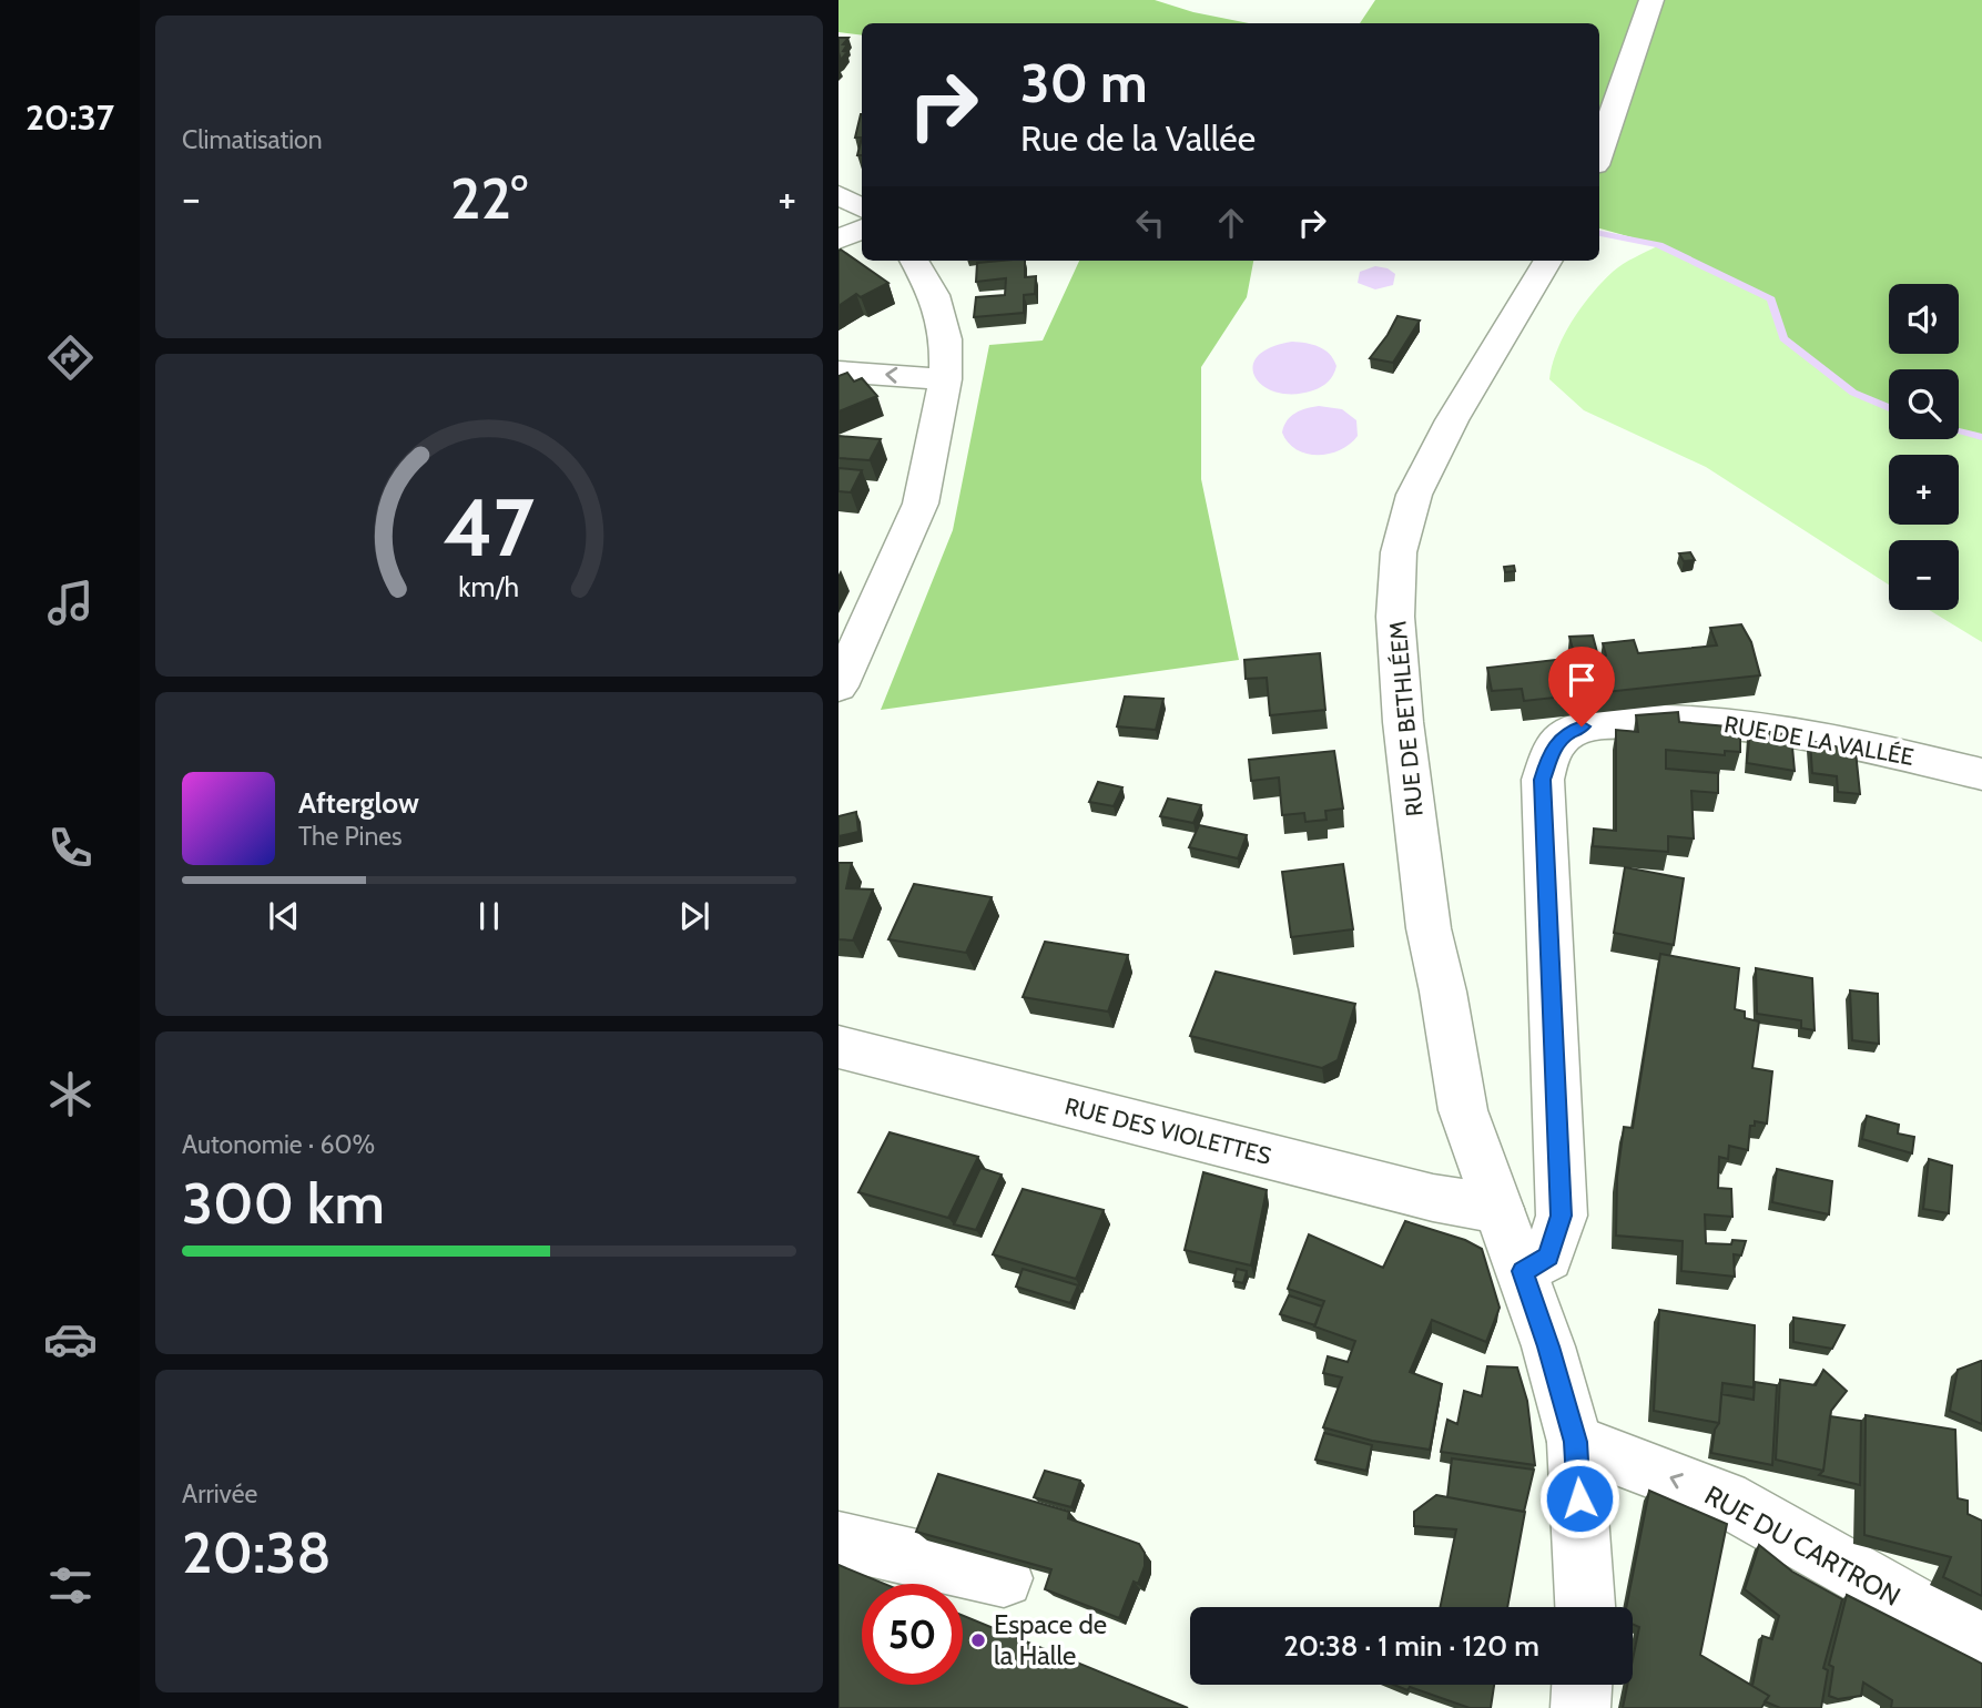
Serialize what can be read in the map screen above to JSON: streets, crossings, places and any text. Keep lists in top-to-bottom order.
{
  "streets": {
    "street": [
      "RUE DE BETHLÉEM",
      "RUE DE LA VALLÉE",
      "RUE DES VIOLETTES",
      "RUE DU CARTRON"
    ]
  },
  "crossings": [
    ["RUE DE BETHLÉEM", "RUE DE LA VALLÉE"],
    ["RUE DE BETHLÉEM", "RUE DES VIOLETTES"],
    ["RUE DE BETHLÉEM", "RUE DU CARTRON"]
  ],
  "one_way": ["RUE DU CARTRON"],
  "places": ["Espace de la Halle"],
  "page": {
    "tabs": "20:37",
    "tile": [
      "Climatisation",
      ["Autonomie · 60%", "300 km"],
      ["Arrivée", "20:38"]
    ],
    "turn": ["30 m", "Rue de la Vallée"],
    "heat": ["−", "22°", "+"],
    "map_buttons": ["+", "−"],
    "song": ["Afterglow", "The Pines"],
    "limit": "50",
    "trip": "20:38 · 1 min · 120 m",
    "gauge": ["47", "km/h"]
  }
}
